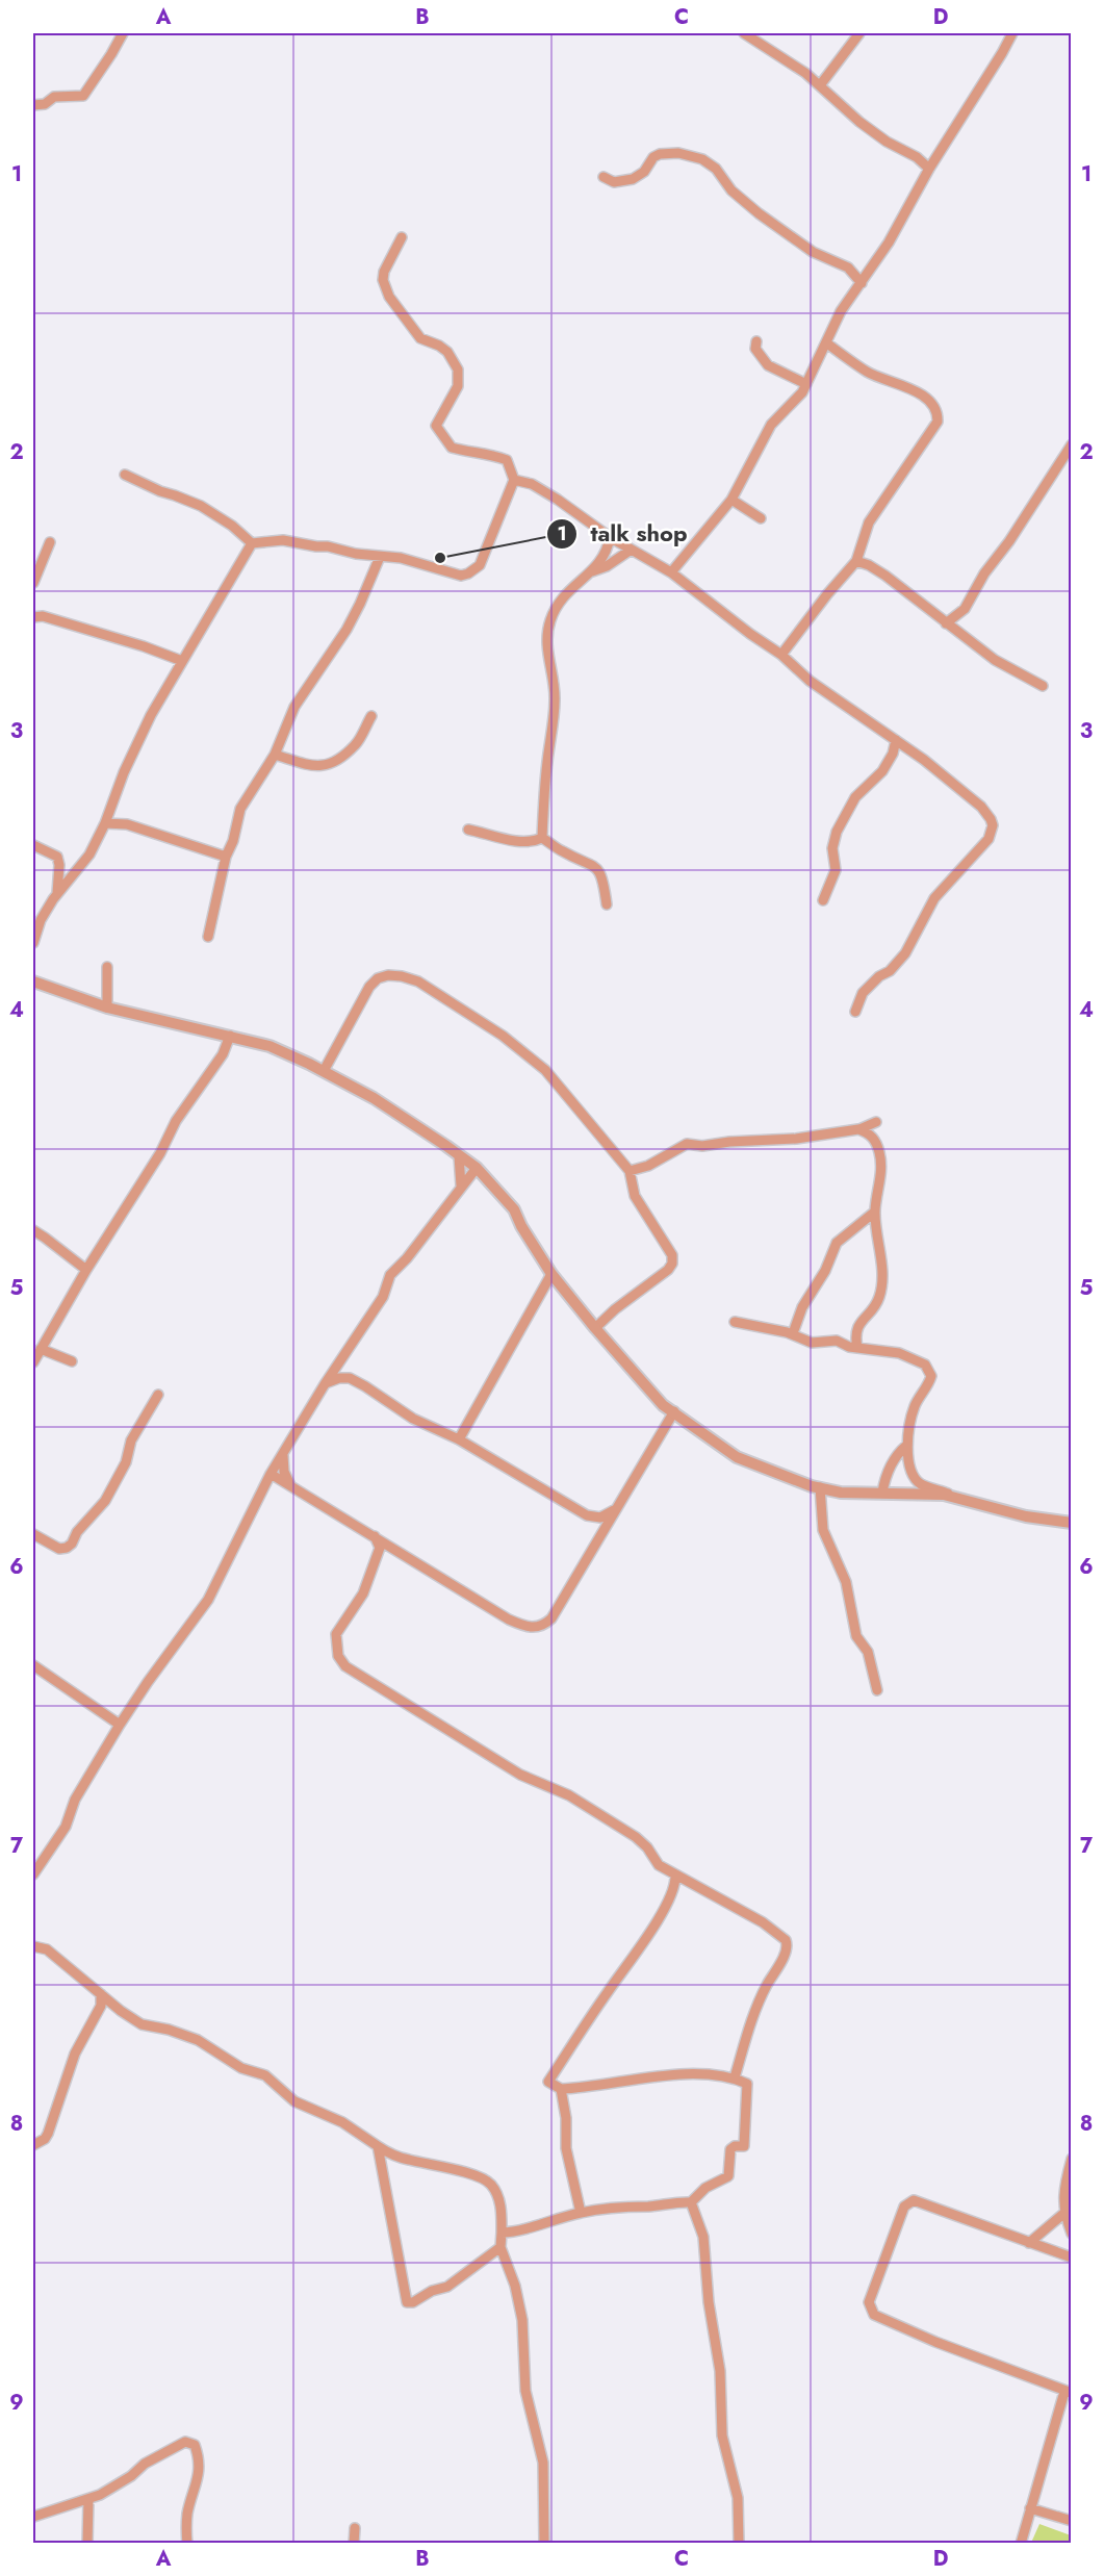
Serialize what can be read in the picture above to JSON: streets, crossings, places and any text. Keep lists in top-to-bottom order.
{
  "places": ["talk shop"],
  "grid": {
    "columns": [
      "A",
      "B",
      "C",
      "D"
    ],
    "rows": [
      "1",
      "2",
      "3",
      "4",
      "5",
      "6",
      "7",
      "8",
      "9"
    ]
  }
}
